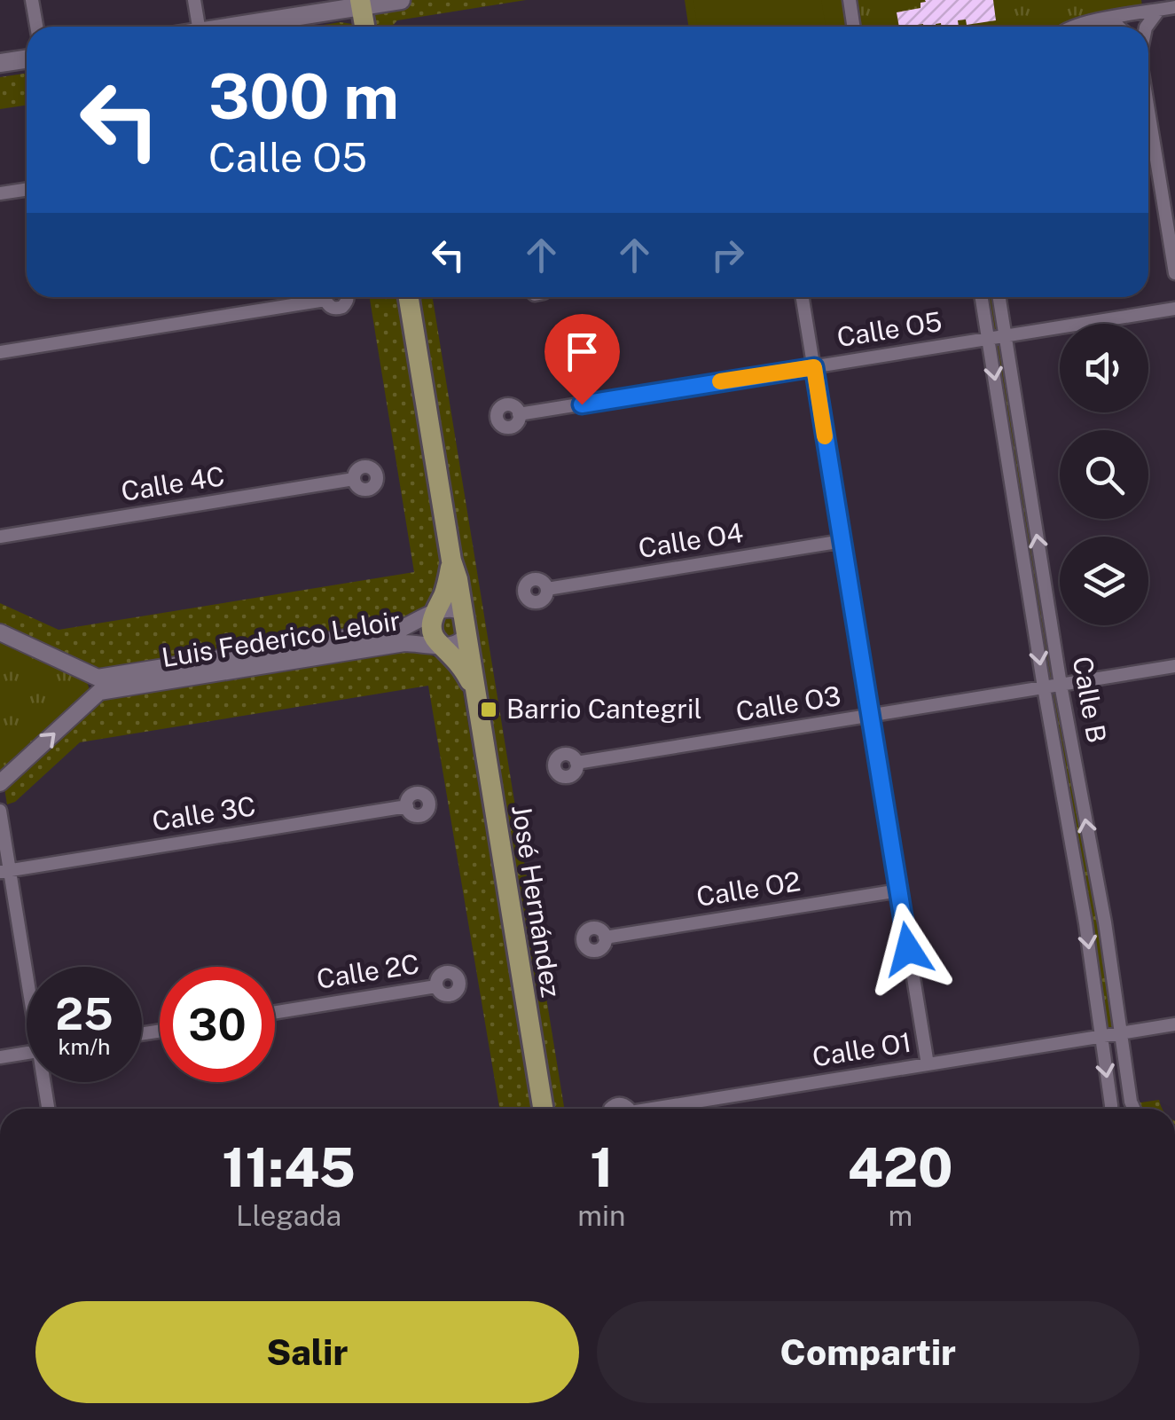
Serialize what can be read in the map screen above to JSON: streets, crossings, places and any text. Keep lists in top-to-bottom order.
{
  "streets": {
    "main road": ["José Hernández"],
    "street": [
      "Calle O5",
      "Calle 4C",
      "Calle O4",
      "Luis Federico Leloir",
      "Calle B",
      "Calle O3",
      "Calle 3C",
      "Calle O2",
      "Calle 2C",
      "Calle O1"
    ]
  },
  "crossings": [
    ["Calle O5", "Calle B"],
    ["Luis Federico Leloir", "José Hernández"],
    ["Calle B", "Calle O3"],
    ["Calle B", "Calle O1"]
  ],
  "places": {
    "transit": ["Barrio Cantegril"]
  },
  "page": {
    "turn": ["300 m", "Calle O5"],
    "speed": "25 km/h",
    "limit": "30",
    "eta": [
      "11:45",
      "Llegada",
      "1",
      "min",
      "420",
      "m"
    ],
    "buttons": ["Salir", "Compartir"]
  }
}
